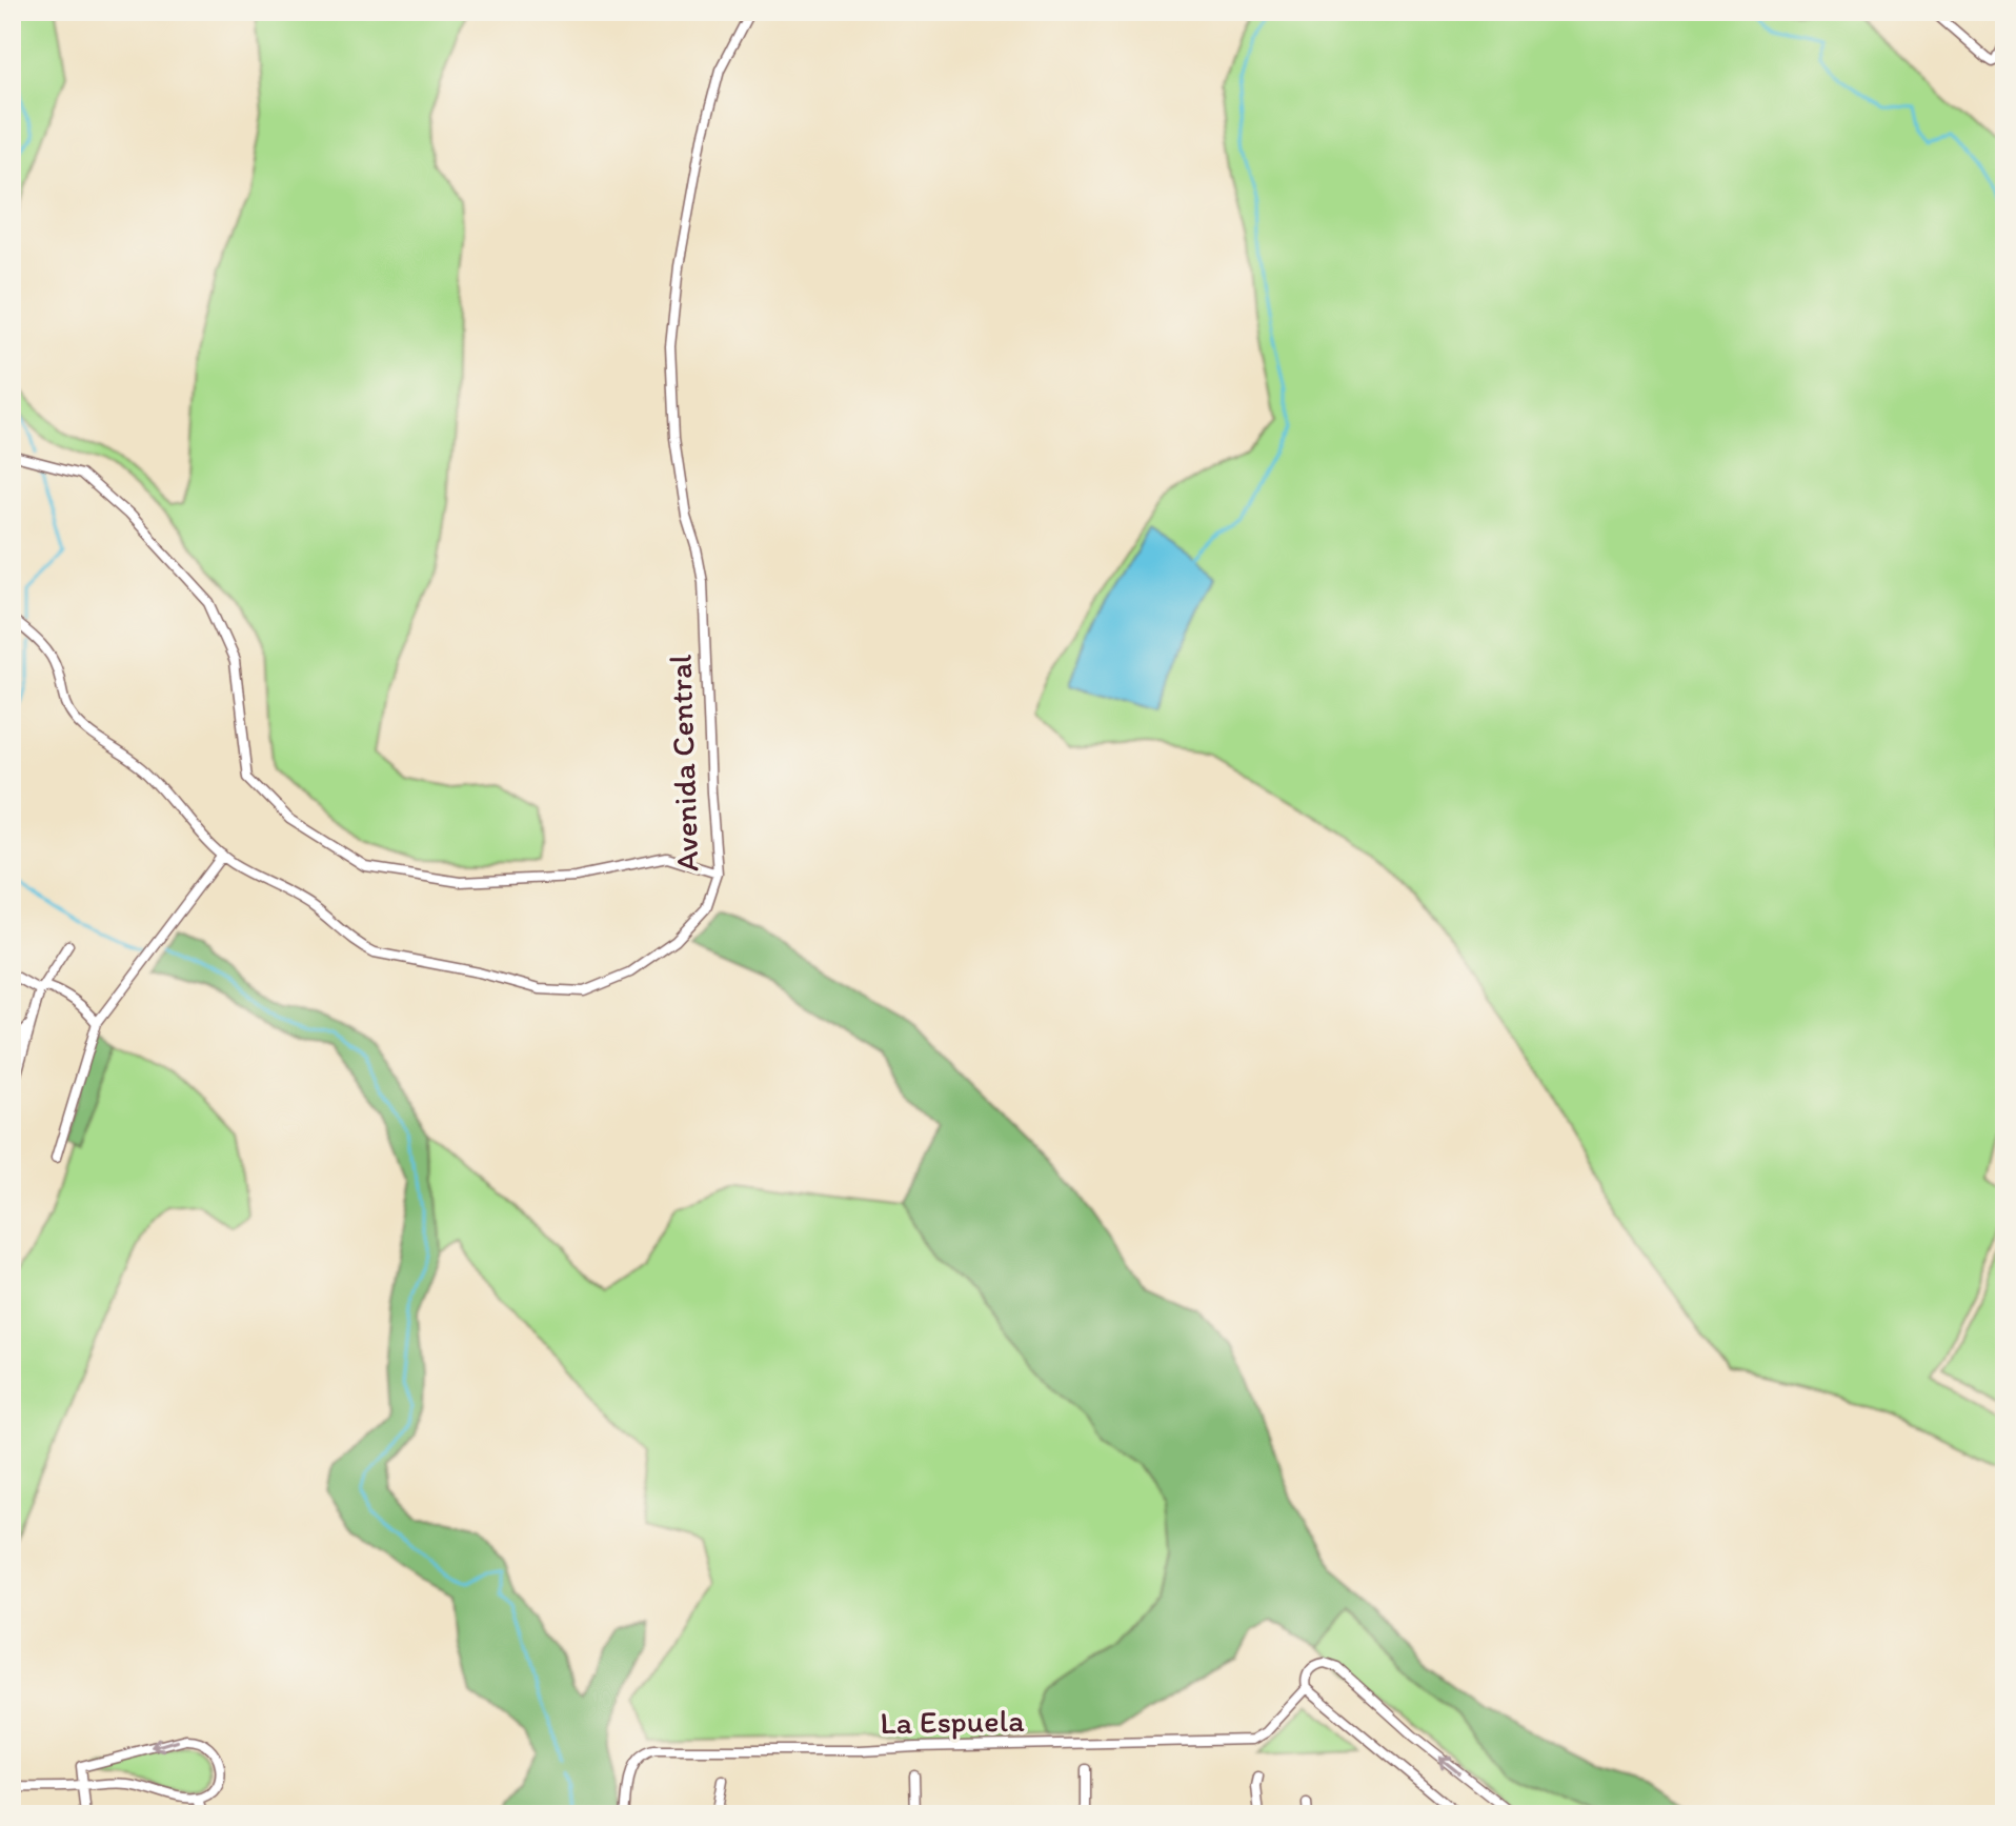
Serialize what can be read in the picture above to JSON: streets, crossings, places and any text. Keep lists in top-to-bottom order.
{
  "streets": {
    "street": ["Avenida Central", "La Espuela"]
  }
}
